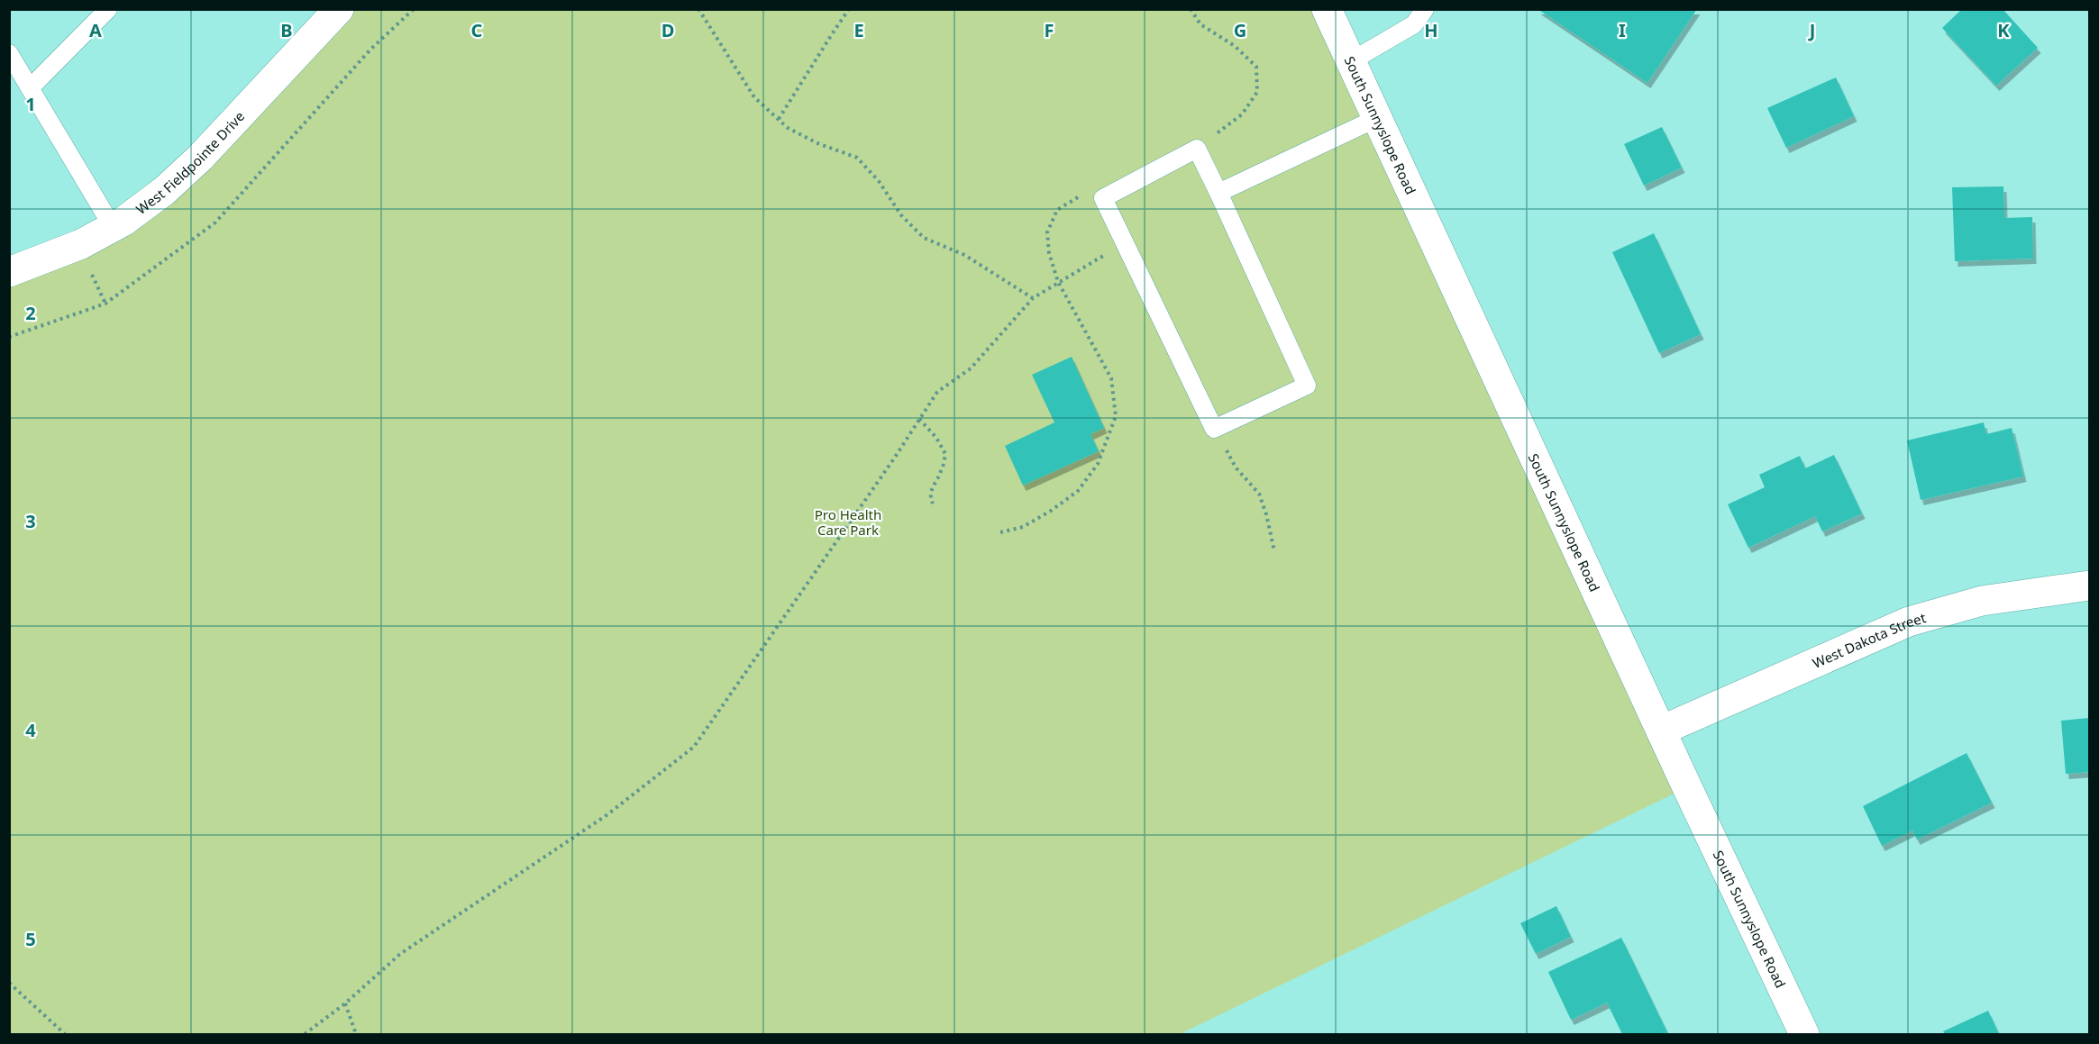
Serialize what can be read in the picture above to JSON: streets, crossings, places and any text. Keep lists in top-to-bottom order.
{
  "streets": {
    "street": ["South Sunnyslope Road", "West Fieldpointe Drive", "West Dakota Street"]
  },
  "crossings": [
    ["South Sunnyslope Road", "West Dakota Street"]
  ],
  "parks": ["Pro Health Care Park"],
  "grid": {
    "columns": [
      "A",
      "B",
      "C",
      "D",
      "E",
      "F",
      "G",
      "H",
      "I",
      "J",
      "K"
    ],
    "rows": [
      "1",
      "2",
      "3",
      "4",
      "5"
    ]
  }
}
